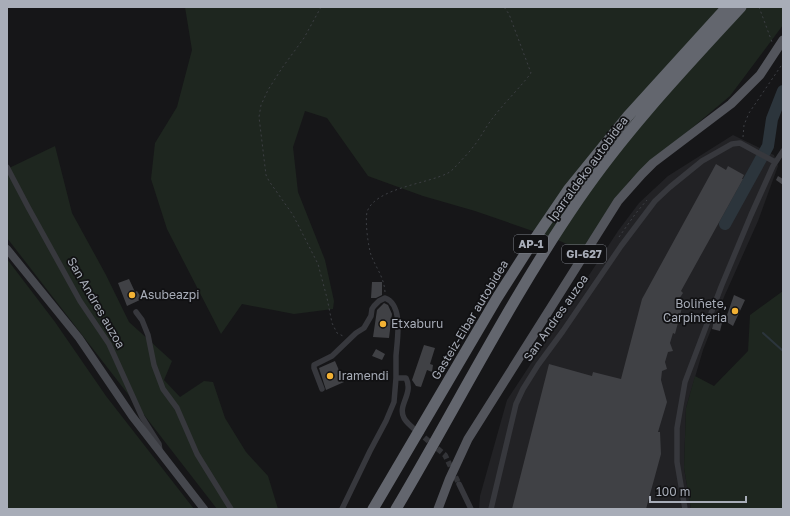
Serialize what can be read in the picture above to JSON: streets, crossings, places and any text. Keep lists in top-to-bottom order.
{
  "streets": {
    "highway": ["Iparraldeko autobidea", "AP-1", "Gasteiz-Eibar autobidea"],
    "main road": ["GI-627"],
    "street": ["San Andres auzoa"]
  },
  "places": [
    "Asubeazpi",
    "Boliñete, Carpinteria",
    "Etxaburu",
    "Iramendi"
  ],
  "scale_bar": "100 m"
}
